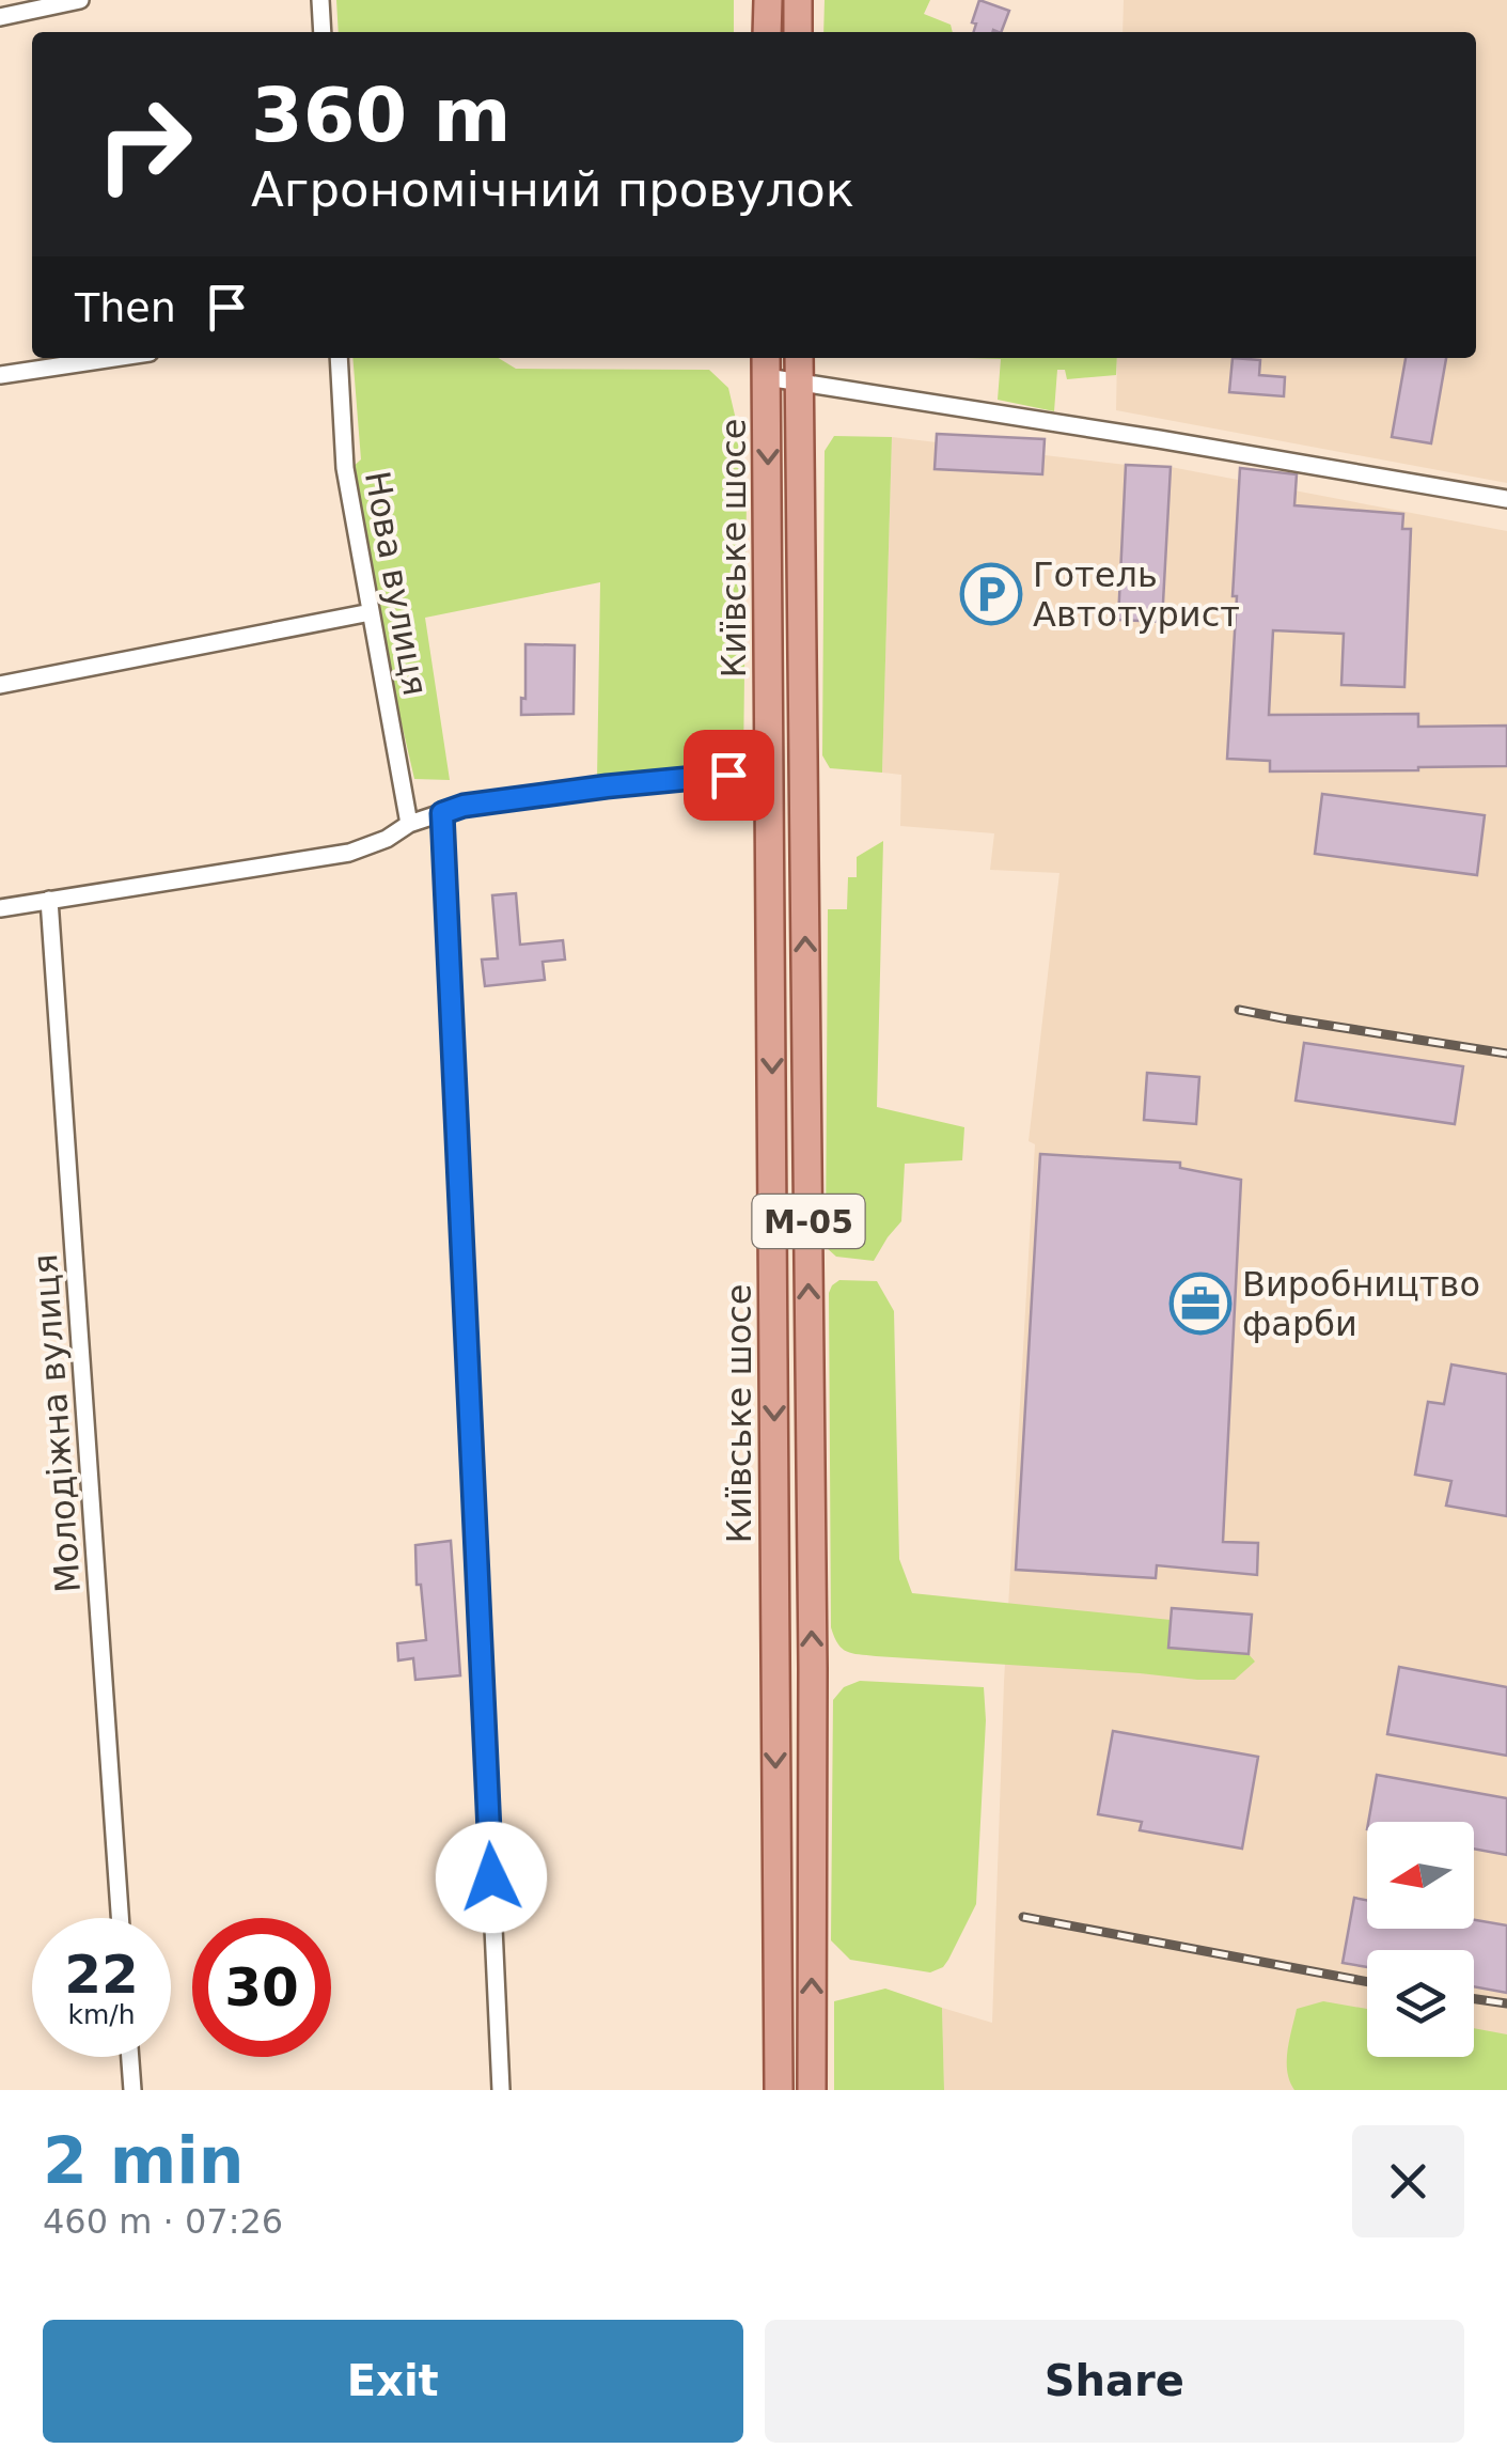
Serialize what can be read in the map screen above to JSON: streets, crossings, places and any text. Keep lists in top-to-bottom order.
{
  "streets": {
    "main road": ["Київське шосе", "М-05"],
    "street": ["Нова вулиця", "Молодіжна вулиця"]
  },
  "places": {
    "parking": ["Готель Автотурист"],
    "office": ["Виробництво фарби"]
  },
  "north": "left",
  "page": {
    "turn": ["360 m", "Агрономічний провулок"],
    "then": "Then",
    "speed": "22 km/h",
    "limit": "30",
    "heading": ["2 min", "460 m · 07:26"],
    "buttons": ["Exit", "Share"]
  }
}
